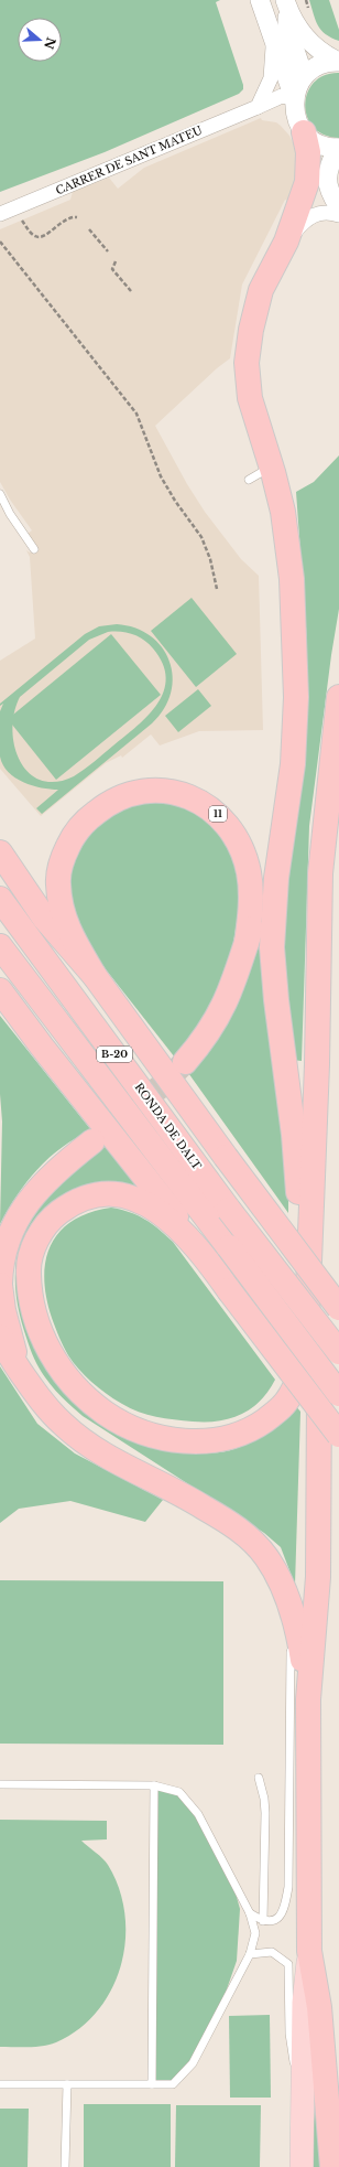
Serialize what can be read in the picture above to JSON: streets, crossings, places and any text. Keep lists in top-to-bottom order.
{
  "streets": {
    "highway": ["11", "B-20", "RONDA DE DALT"],
    "street": ["CARRER DE SANT MATEU"]
  },
  "north": "right"
}
